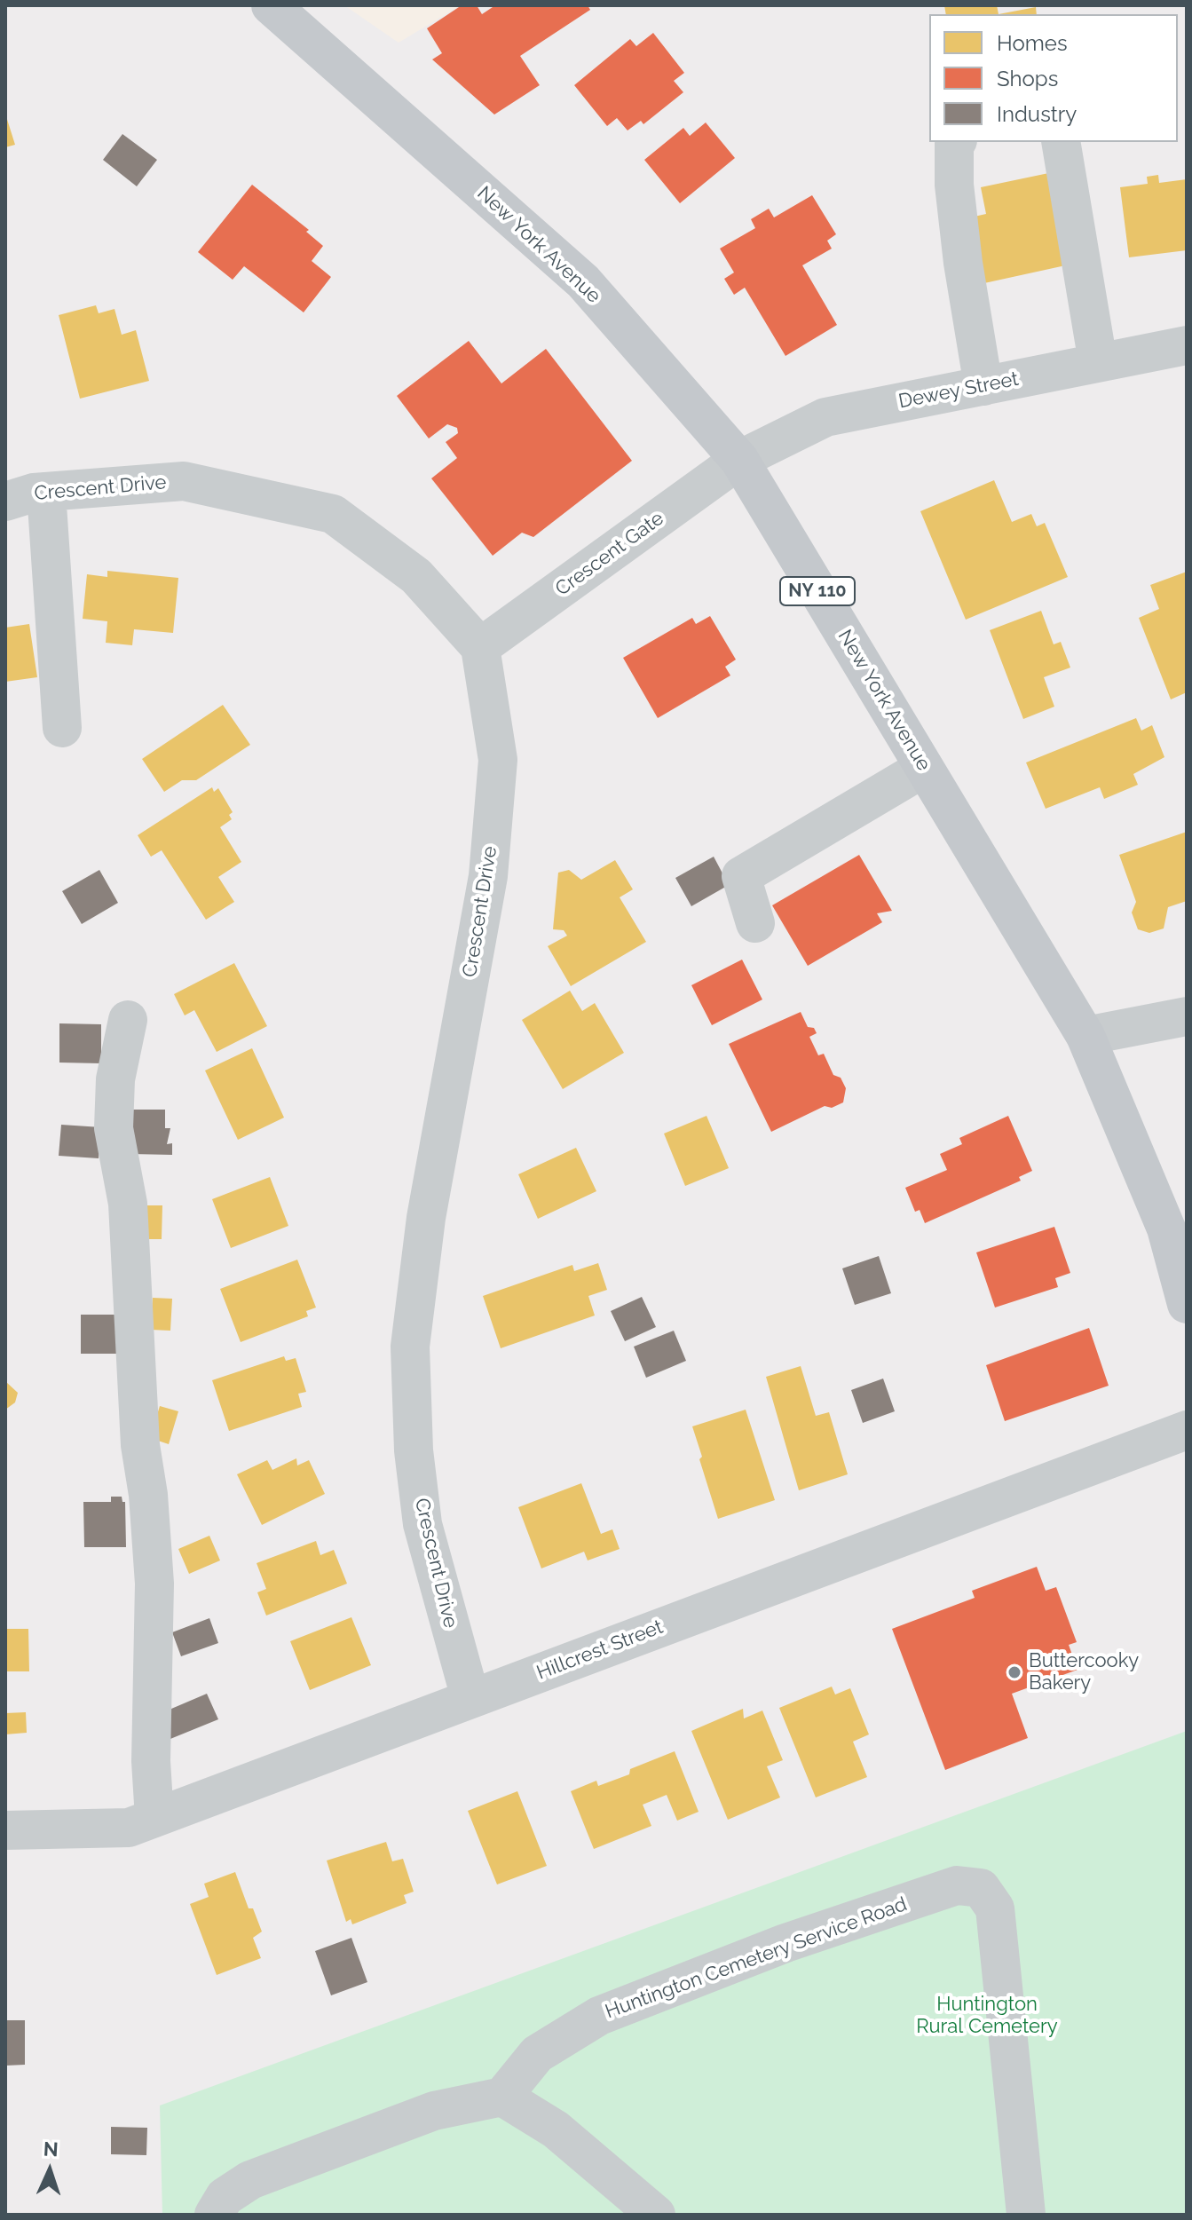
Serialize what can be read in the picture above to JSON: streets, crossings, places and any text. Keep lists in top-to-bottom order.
{
  "streets": {
    "main road": ["New York Avenue", "NY 110"],
    "street": [
      "Dewey Street",
      "Crescent Drive",
      "Crescent Gate",
      "Hillcrest Street",
      "Huntington Cemetery Service Road"
    ]
  },
  "crossings": [
    ["New York Avenue", "Dewey Street"],
    ["New York Avenue", "Crescent Gate"],
    ["Dewey Street", "Crescent Gate"],
    ["Crescent Drive", "Crescent Gate"],
    ["Crescent Drive", "Hillcrest Street"]
  ],
  "parks": ["Huntington Rural Cemetery"],
  "places": ["Buttercooky Bakery"],
  "legend": ["Homes", "Shops", "Industry"],
  "north": "top"
}
